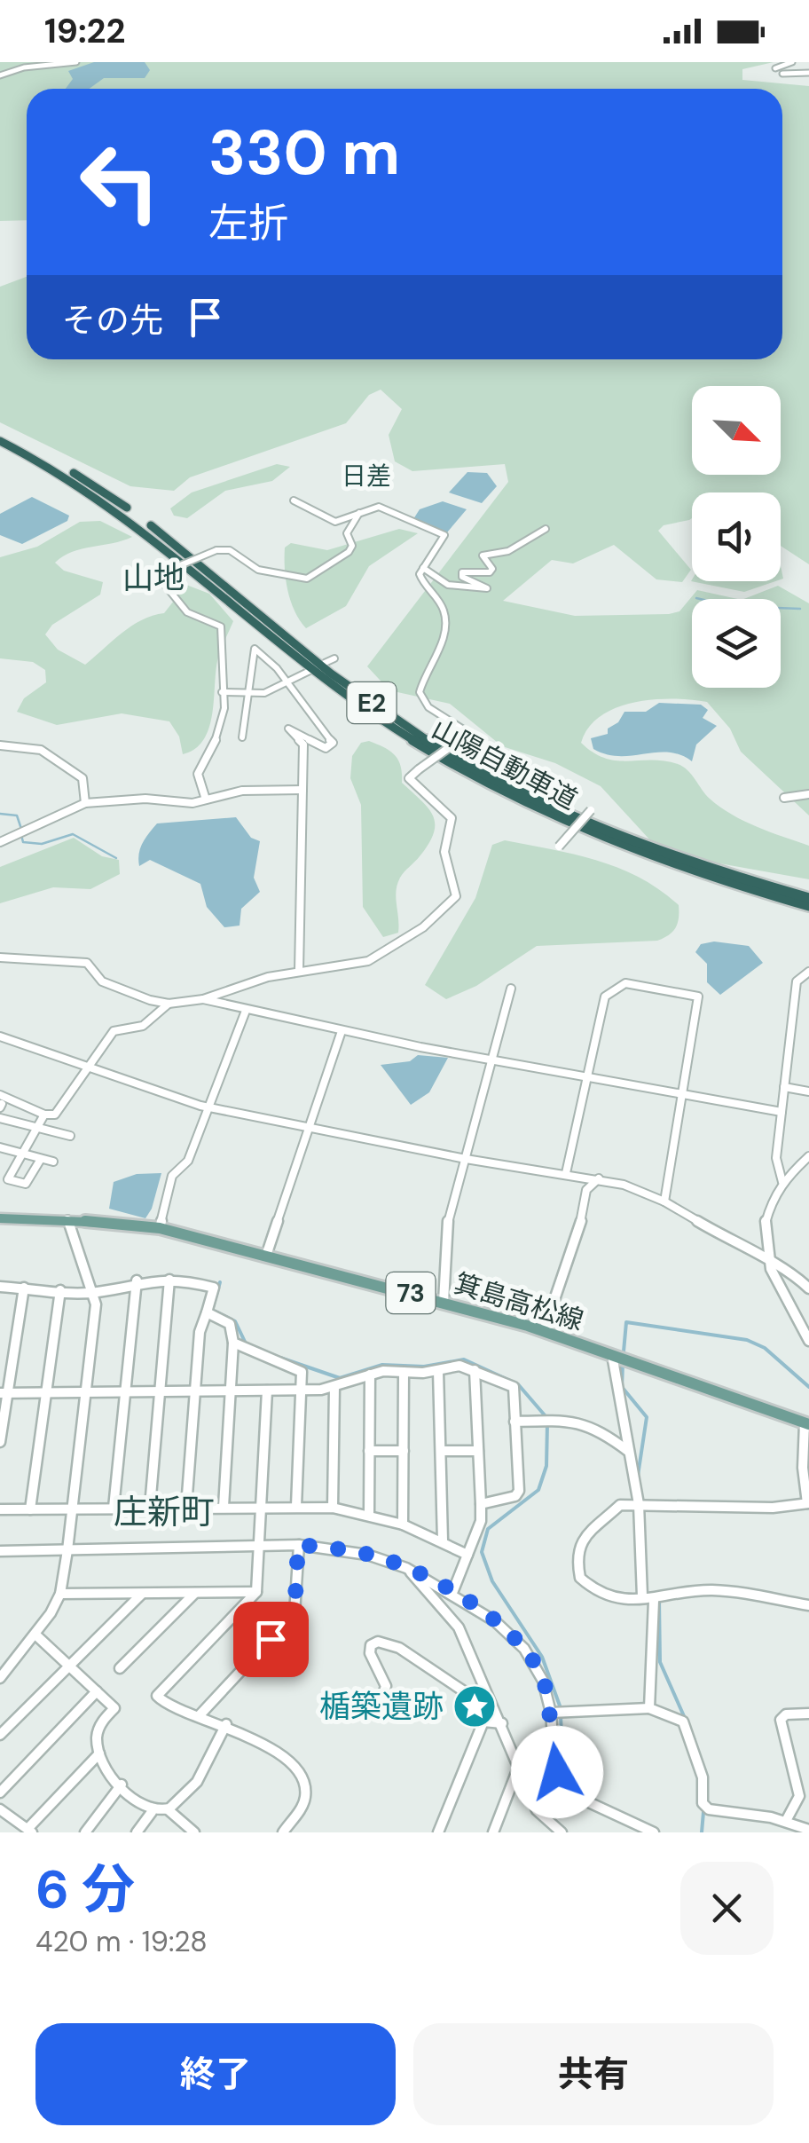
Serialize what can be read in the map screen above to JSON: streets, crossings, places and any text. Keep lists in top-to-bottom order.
{
  "streets": {
    "highway": ["E2", "山陽自動車道"],
    "main road": ["73", "箕島高松線"]
  },
  "districts": ["日差", "山地", "庄新町"],
  "places": {
    "place": ["楯築遺跡"]
  },
  "north": "bottom right",
  "page": {
    "status": "19:22",
    "turn": ["330 m", "左折"],
    "then": "その先",
    "heading": ["6 分", "420 m · 19:28"],
    "buttons": ["終了", "共有"]
  }
}
